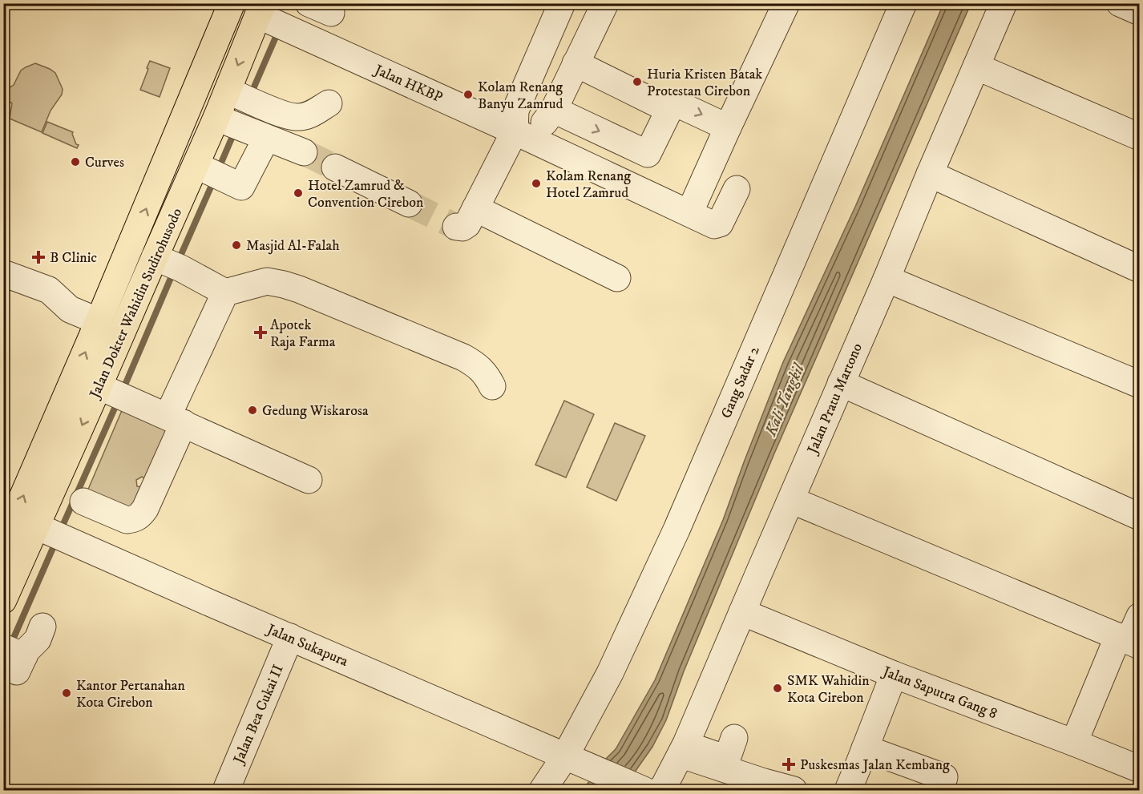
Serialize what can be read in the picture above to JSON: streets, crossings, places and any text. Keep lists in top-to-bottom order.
{
  "streets": {
    "main road": ["Jalan Dokter Wahidin Sudirohusodo"],
    "street": [
      "Jalan HKBP",
      "Gang Sadar 2",
      "Jalan Pratu Martono",
      "Jalan Sukapura",
      "Jalan Saputra Gang 8",
      "Jalan Bea Cukai II"
    ]
  },
  "crossings": [
    ["Jalan HKBP", "Jalan Dokter Wahidin Sudirohusodo"],
    ["Jalan Dokter Wahidin Sudirohusodo", "Jalan Sukapura"],
    ["Gang Sadar 2", "Jalan Sukapura"],
    ["Jalan Pratu Martono", "Jalan Saputra Gang 8"],
    ["Jalan Sukapura", "Jalan Bea Cukai II"]
  ],
  "water": ["Kali Tangkil"],
  "places": {
    "other": [
      "Huria Kristen Batak Protestan Cirebon",
      "Kolam Renang Banyu Zamrud",
      "Curves",
      "Kolam Renang Hotel Zamrud",
      "Hotel Zamrud & Convention Cirebon",
      "Masjid Al-Falah",
      "Gedung Wiskarosa",
      "SMK Wahidin Kota Cirebon",
      "Kantor Pertanahan Kota Cirebon"
    ],
    "health": ["B Clinic", "Apotek Raja Farma", "Puskesmas Jalan Kembang"]
  }
}
